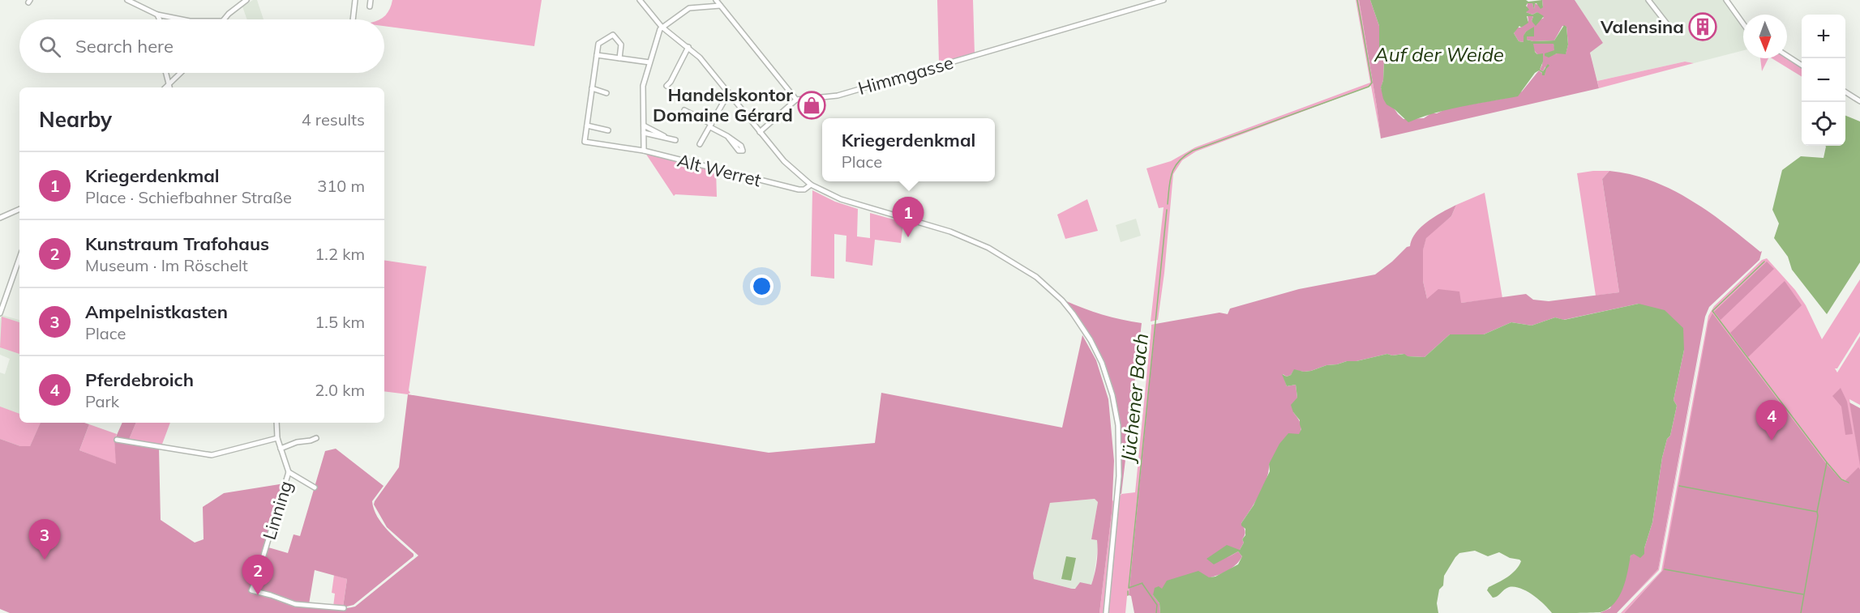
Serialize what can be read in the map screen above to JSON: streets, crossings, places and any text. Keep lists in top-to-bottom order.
{
  "streets": {
    "street": ["Himmgasse", "Alt Werret", "Linning"]
  },
  "water": ["Auf der Weide", "Jüchener Bach"],
  "places": {
    "building": ["Valensina"],
    "shop": ["Handelskontor Domaine Gérard"]
  },
  "north": "bottom",
  "page": {
    "map_buttons": ["+", "−"],
    "search": "Search here",
    "heading": ["Nearby", "4 results"],
    "popup": ["Kriegerdenkmal", "Place"],
    "list": [
      {
        "mark": "1",
        "name": "Kriegerdenkmal",
        "note": "Place · Schiefbahner Straße",
        "value": "310 m"
      },
      {
        "mark": "2",
        "name": "Kunstraum Trafohaus",
        "note": "Museum · Im Röschelt",
        "value": "1.2 km"
      },
      {
        "mark": "3",
        "name": "Ampelnistkasten",
        "note": "Place",
        "value": "1.5 km"
      },
      {
        "mark": "4",
        "name": "Pferdebroich",
        "note": "Park",
        "value": "2.0 km"
      }
    ],
    "pins": [
      "1",
      "4",
      "3",
      "2"
    ]
  }
}
